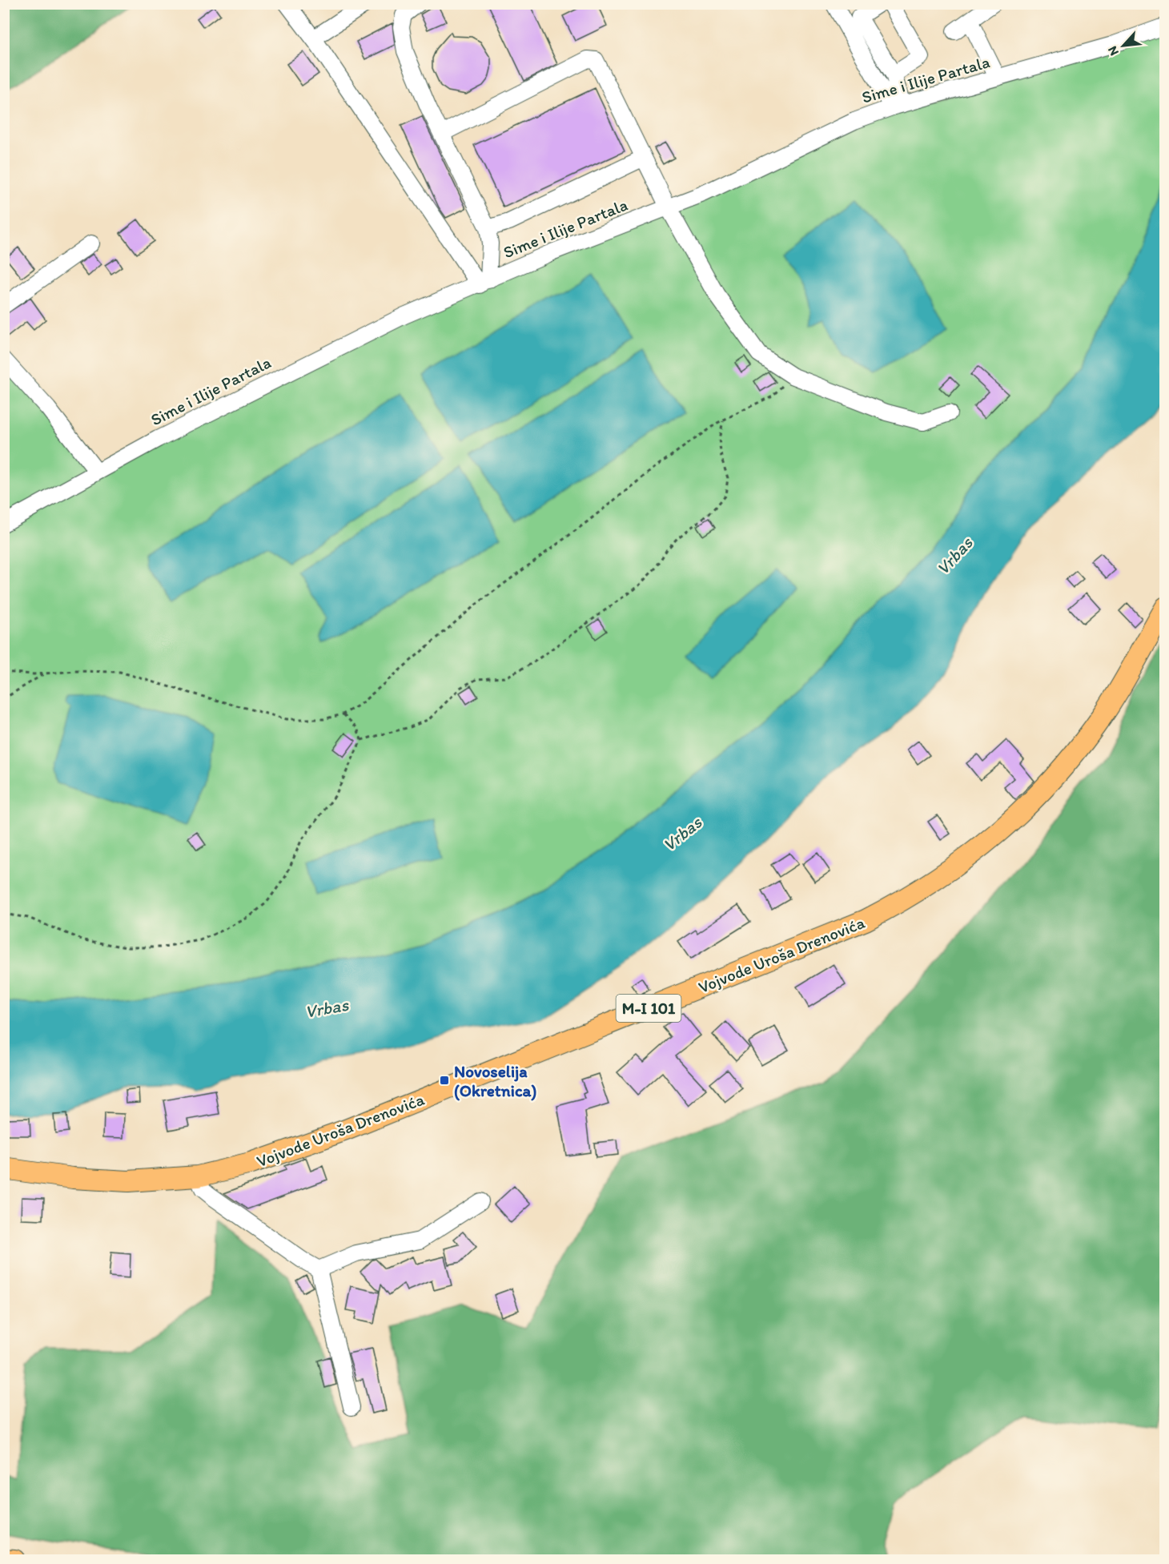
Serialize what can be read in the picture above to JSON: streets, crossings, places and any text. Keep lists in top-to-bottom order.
{
  "streets": {
    "main road": ["Vojvode Uroša Drenovića", "M-I 101"],
    "street": ["Sime i Ilije Partala"]
  },
  "water": ["Vrbas"],
  "places": {
    "transit": ["Novoselija (Okretnica)"]
  },
  "north": "bottom left"
}
